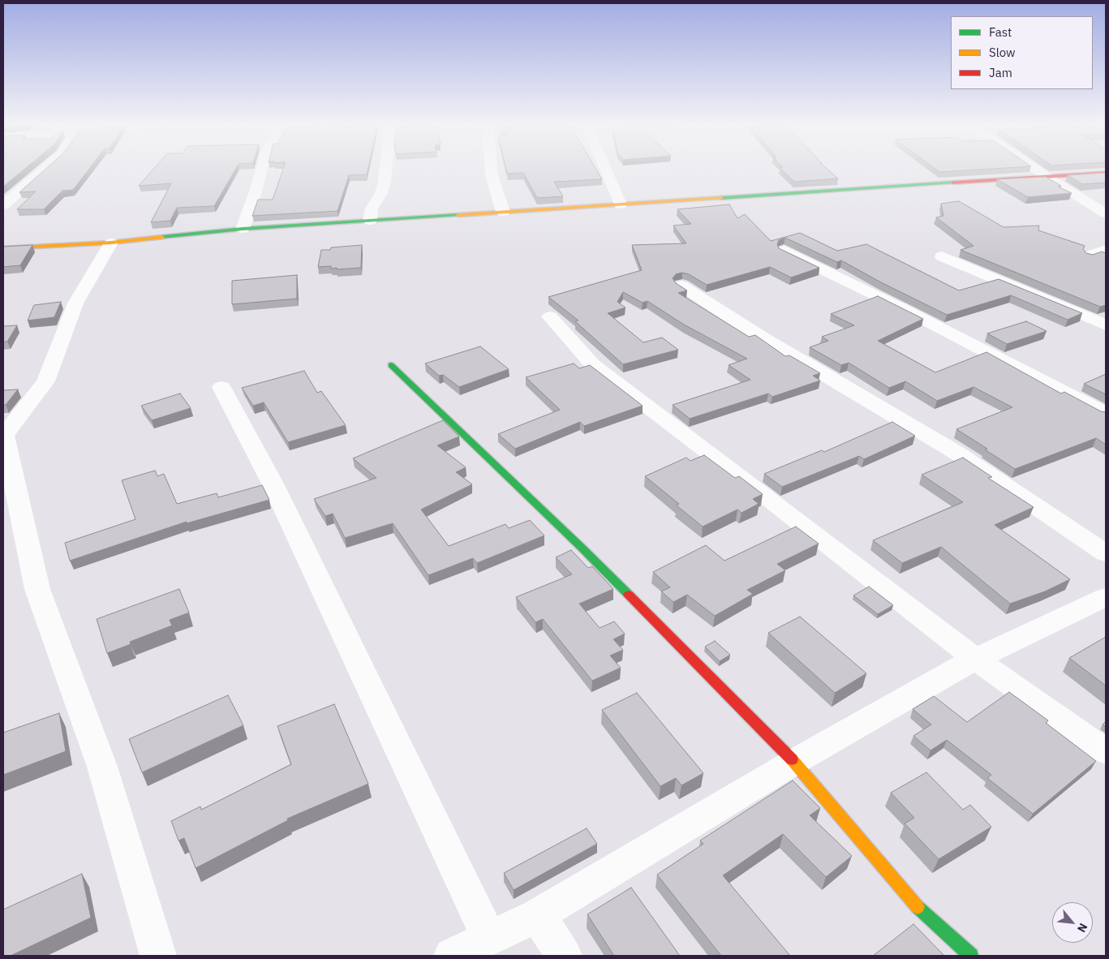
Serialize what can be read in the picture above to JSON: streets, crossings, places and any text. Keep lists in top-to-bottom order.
{
  "legend": ["Fast", "Slow", "Jam"],
  "north": "bottom right"
}
